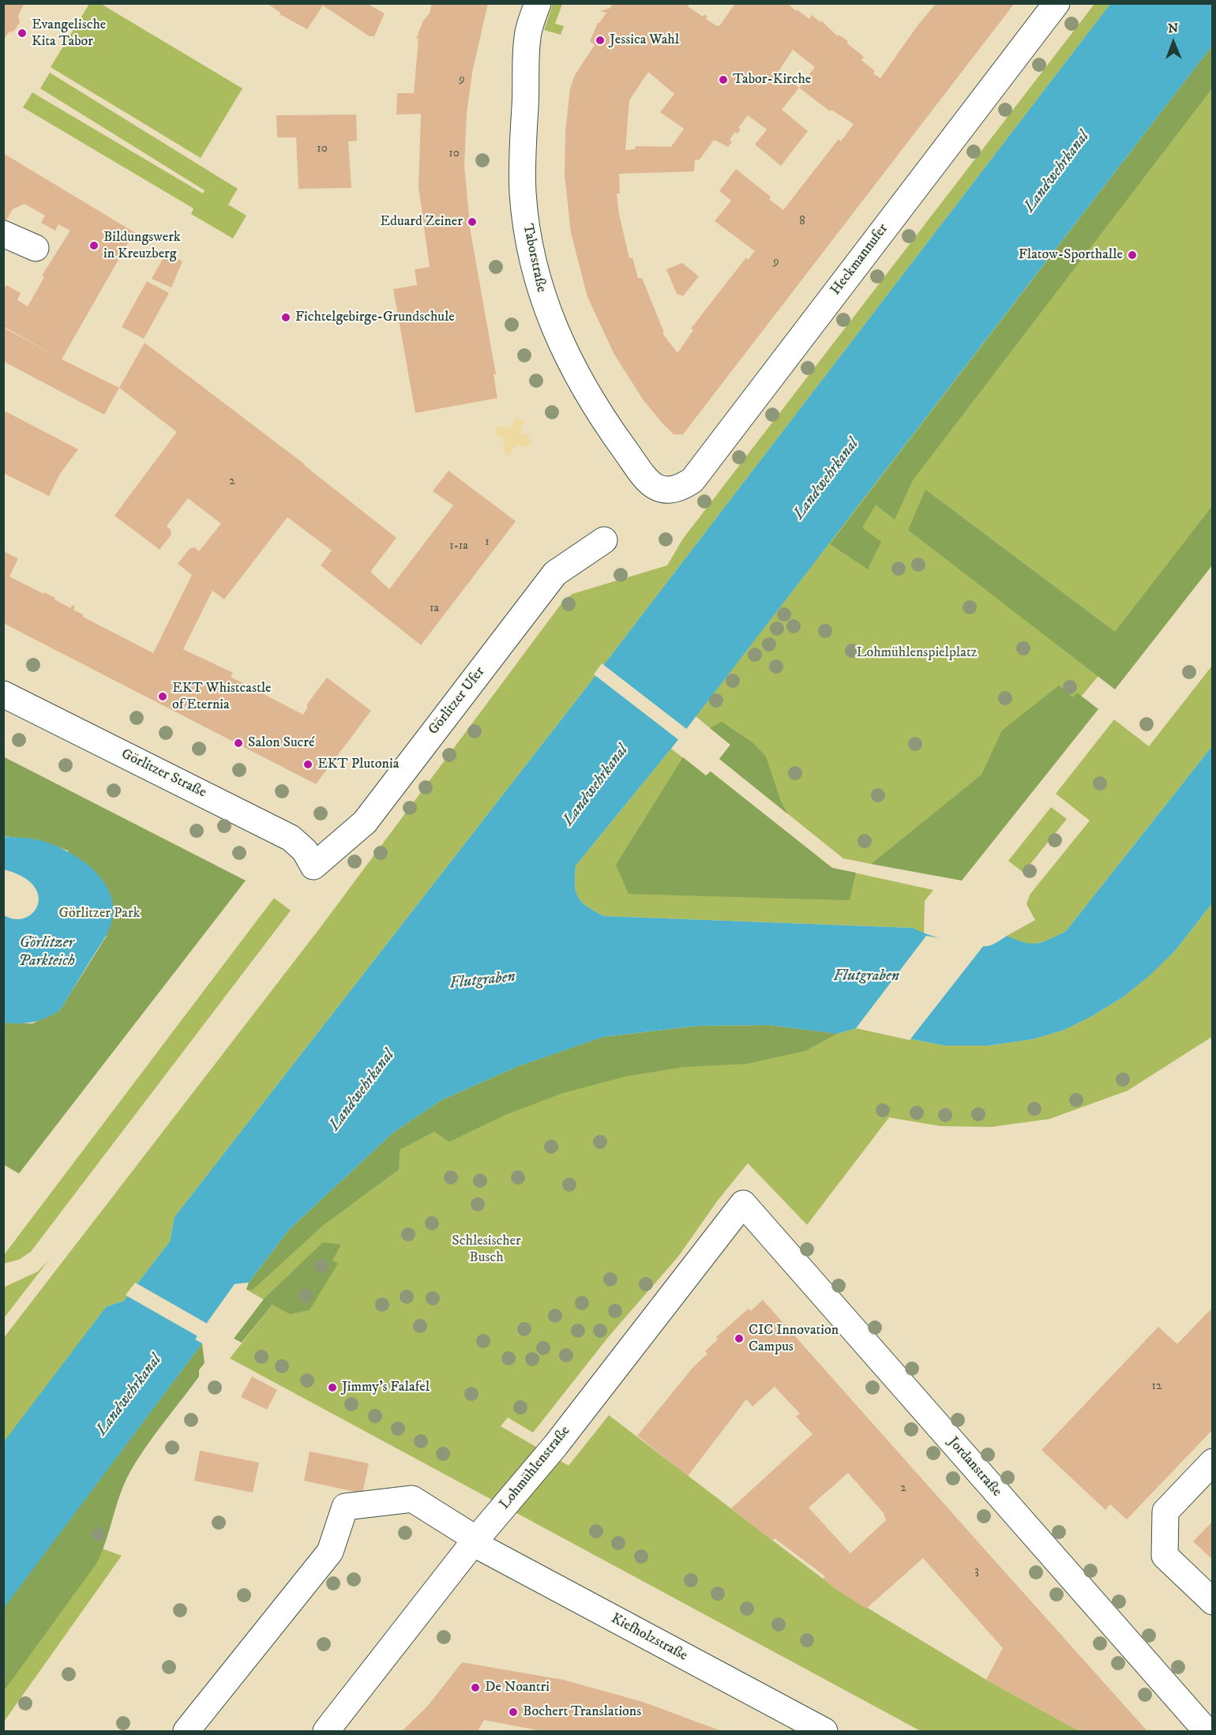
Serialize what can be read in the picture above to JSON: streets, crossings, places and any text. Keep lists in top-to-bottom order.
{
  "streets": {
    "street": [
      "Taborstraße",
      "Heckmannufer",
      "Görlitzer Ufer",
      "Görlitzer Straße",
      "Jordanstraße",
      "Lohmühlenstraße",
      "Kiefholzstraße"
    ]
  },
  "crossings": [
    ["Taborstraße", "Heckmannufer"],
    ["Görlitzer Ufer", "Görlitzer Straße"],
    ["Jordanstraße", "Lohmühlenstraße"],
    ["Lohmühlenstraße", "Kiefholzstraße"]
  ],
  "water": ["Landwehrkanal", "Görlitzer Parkteich", "Flutgraben"],
  "parks": ["Lohmühlenspielplatz", "Görlitzer Park", "Schlesischer Busch"],
  "places": [
    "Evangelische Kita Tabor",
    "Jessica Wahl",
    "Tabor-Kirche",
    "Eduard Zeiner",
    "Bildungswerk in Kreuzberg",
    "Flatow-Sporthalle",
    "Fichtelgebirge-Grundschule",
    "EKT Whistcastle of Eternia",
    "Salon Sucré",
    "EKT Plutonia",
    "CIC Innovation Campus",
    "Jimmy's Falafel",
    "De Noantri",
    "Bochert Translations"
  ],
  "house_numbers": [
    "9",
    "10",
    "10",
    "8",
    "9",
    "2",
    "1",
    "1-1a",
    "1a",
    "12",
    "2",
    "3"
  ],
  "north": "top"
}
